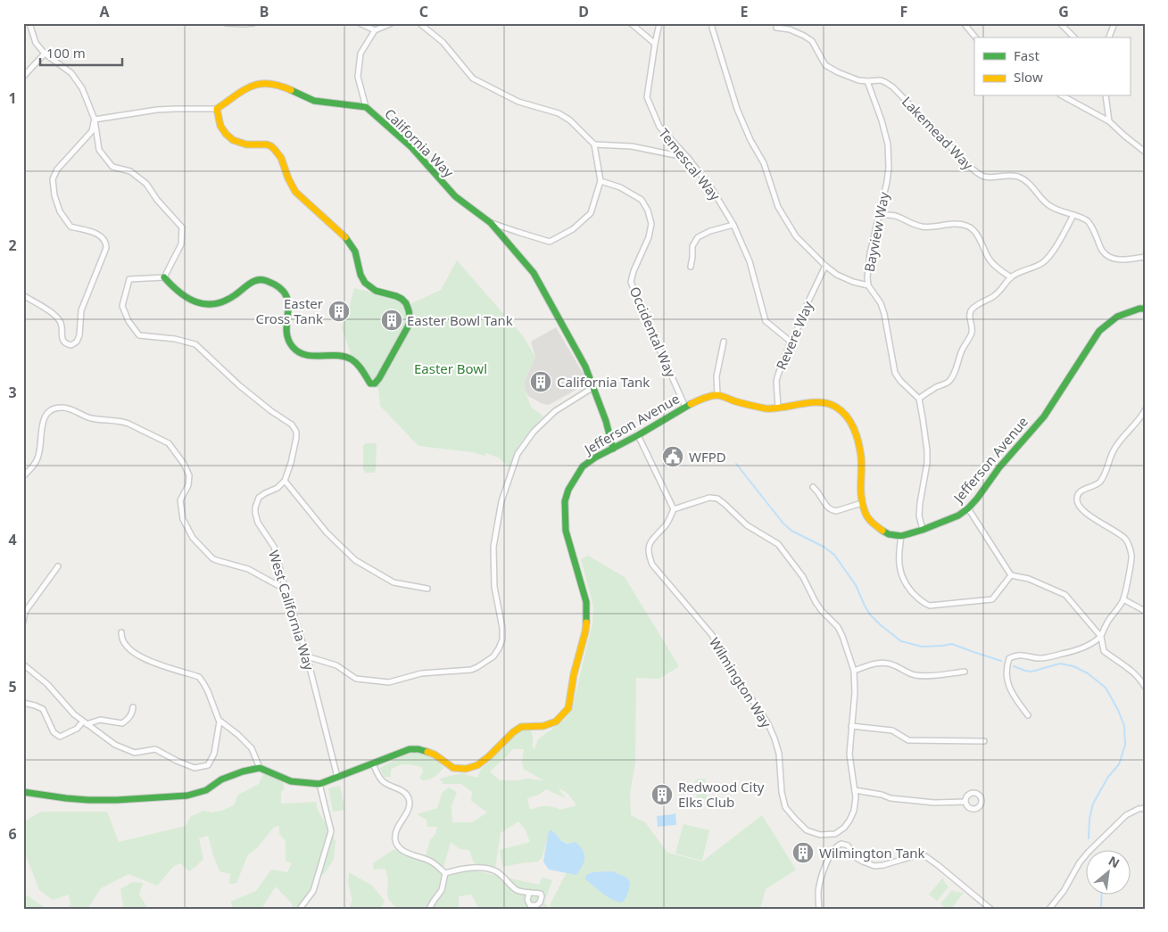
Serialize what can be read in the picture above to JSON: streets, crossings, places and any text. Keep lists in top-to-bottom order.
{
  "streets": {
    "street": [
      "Lakemead Way",
      "California Way",
      "Temescal Way",
      "Bayview Way",
      "Occidental Way",
      "Revere Way",
      "Jefferson Avenue",
      "West California Way",
      "Wilmington Way"
    ]
  },
  "crossings": [
    ["Lakemead Way", "Bayview Way"],
    ["California Way", "Jefferson Avenue"],
    ["Temescal Way", "Revere Way"],
    ["Occidental Way", "Jefferson Avenue"],
    ["Jefferson Avenue", "West California Way"]
  ],
  "parks": ["Easter Bowl"],
  "places": {
    "building": [
      "Easter Cross Tank",
      "Easter Bowl Tank",
      "California Tank",
      "Redwood City Elks Club",
      "Wilmington Tank"
    ],
    "public building": ["WFPD"]
  },
  "legend": ["Fast", "Slow"],
  "scale_bar": "100 m",
  "north": "top right",
  "grid": {
    "columns": [
      "A",
      "B",
      "C",
      "D",
      "E",
      "F",
      "G"
    ],
    "rows": [
      "1",
      "2",
      "3",
      "4",
      "5",
      "6"
    ]
  }
}
